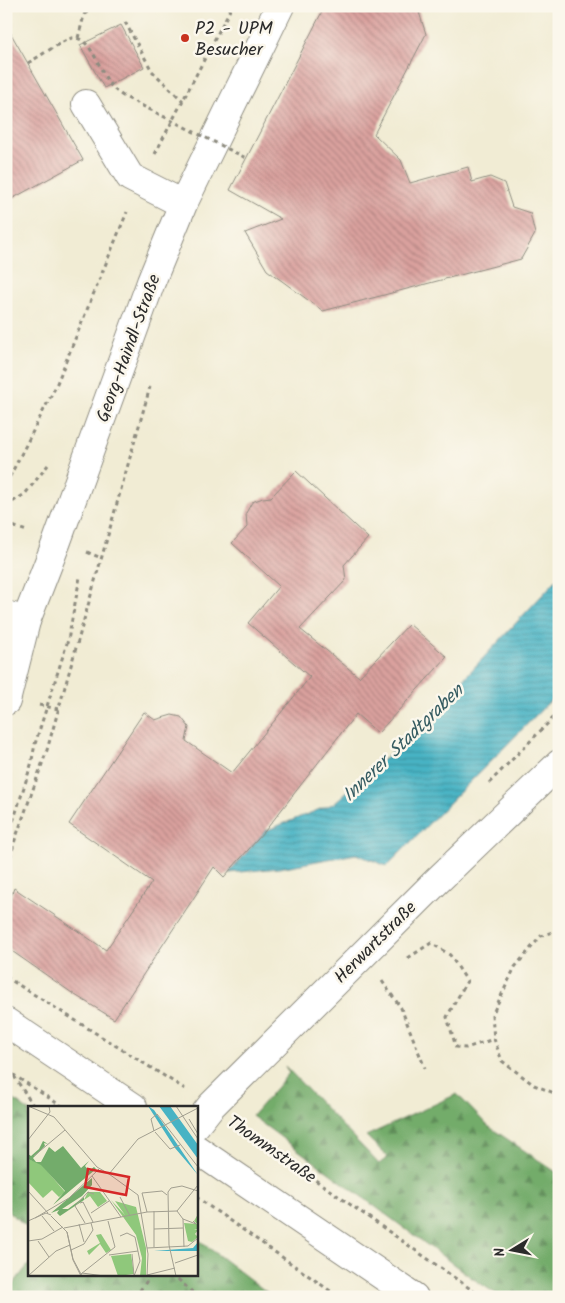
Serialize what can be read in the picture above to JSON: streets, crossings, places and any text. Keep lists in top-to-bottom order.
{
  "streets": {
    "street": ["Georg-Haindl-Straße", "Herwartstraße"],
    "path": ["Thommstraße"]
  },
  "crossings": [
    ["Herwartstraße", "Thommstraße"]
  ],
  "water": ["Innerer Stadtgraben"],
  "places": ["P2 - UPM Besucher"],
  "north": "left"
}
